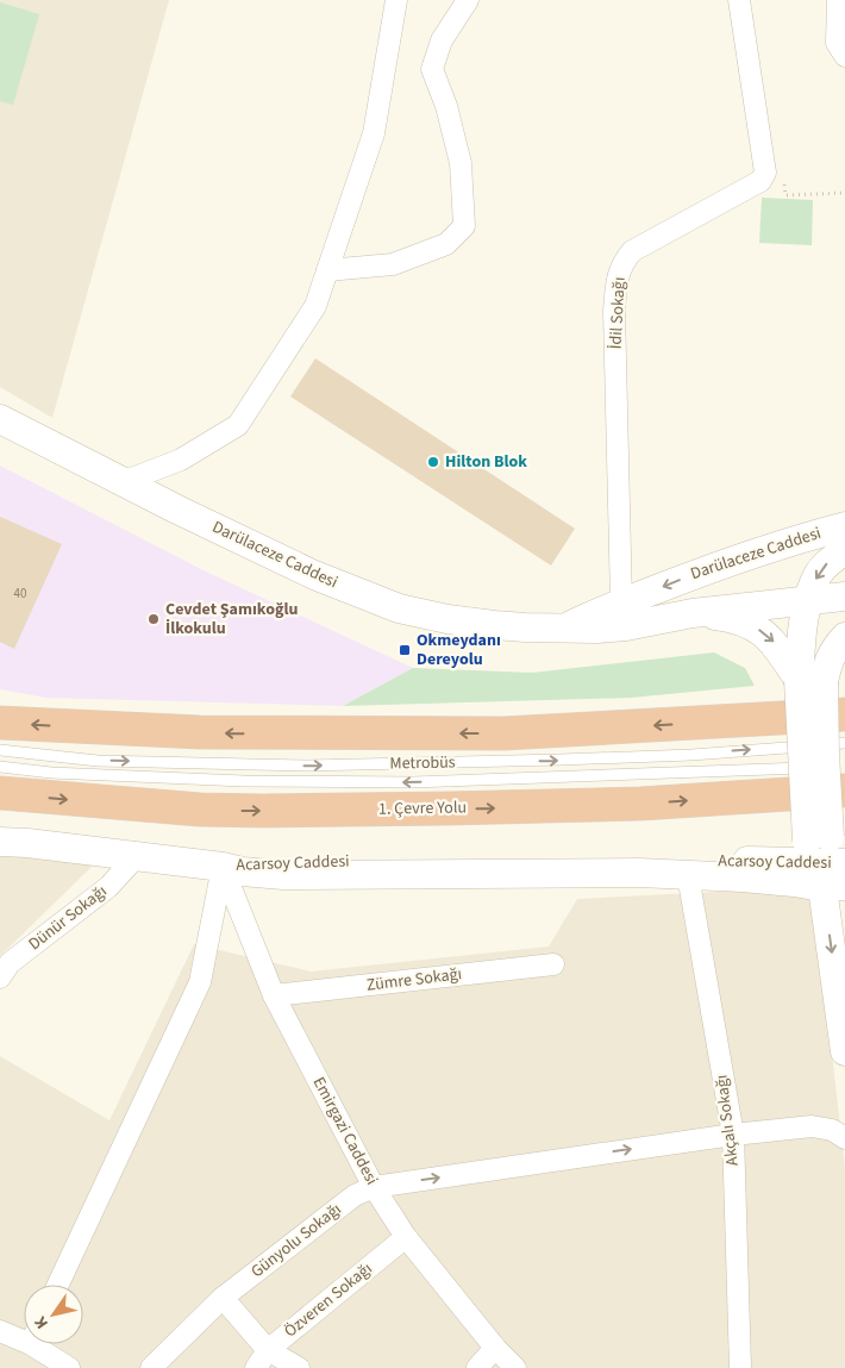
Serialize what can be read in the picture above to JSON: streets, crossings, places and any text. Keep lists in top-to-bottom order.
{
  "streets": {
    "highway": ["1. Çevre Yolu"],
    "main road": ["Darülaceze Caddesi", "Acarsoy Caddesi"],
    "street": [
      "İdil Sokağı",
      "Dünür Sokağı",
      "Zümre Sokağı",
      "Akçalı Sokağı",
      "Emirgazi Caddesi",
      "Günyolu Sokağı",
      "Özveren Sokağı"
    ],
    "lane": ["Metrobüs"]
  },
  "crossings": [
    ["İdil Sokağı", "Darülaceze Caddesi"],
    ["Metrobüs", "1. Çevre Yolu"],
    ["Acarsoy Caddesi", "Dünür Sokağı"],
    ["Acarsoy Caddesi", "Akçalı Sokağı"],
    ["Acarsoy Caddesi", "Emirgazi Caddesi"],
    ["Zümre Sokağı", "Emirgazi Caddesi"],
    ["Akçalı Sokağı", "Günyolu Sokağı"],
    ["Emirgazi Caddesi", "Günyolu Sokağı"],
    ["Emirgazi Caddesi", "Özveren Sokağı"]
  ],
  "one_way": ["Günyolu Sokağı"],
  "places": {
    "other": ["Hilton Blok", "Cevdet Şamıkoğlu İlkokulu"],
    "transit": ["Okmeydanı Dereyolu"]
  },
  "house_numbers": ["40"],
  "north": "bottom left"
}
